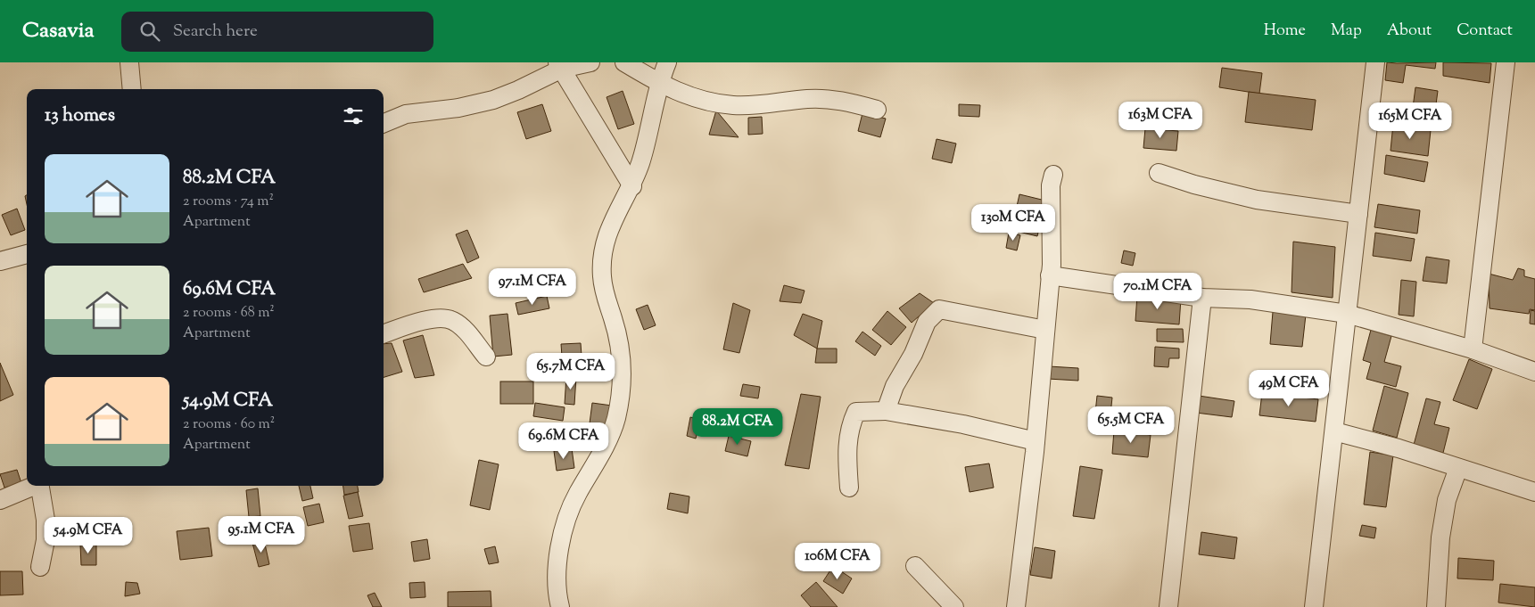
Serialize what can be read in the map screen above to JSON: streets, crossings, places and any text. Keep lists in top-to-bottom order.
{
  "page": {
    "header": "Casavia",
    "search": "Search here",
    "nav": [
      "Home",
      "Map",
      "About",
      "Contact"
    ],
    "heading": "13 homes",
    "price": [
      "163M CFA",
      "165M CFA",
      "130M CFA",
      "97.1M CFA",
      "70.1M CFA",
      "65.7M CFA",
      "49M CFA",
      "65.5M CFA",
      "88.2M CFA",
      "69.6M CFA",
      "95.1M CFA",
      "54.9M CFA",
      "106M CFA"
    ],
    "list": [
      {
        "name": "88.2M CFA",
        "note": "2 rooms · 74 m² · Apartment"
      },
      {
        "name": "69.6M CFA",
        "note": "2 rooms · 68 m² · Apartment"
      },
      {
        "name": "54.9M CFA",
        "note": "2 rooms · 60 m² · Apartment"
      }
    ]
  }
}
